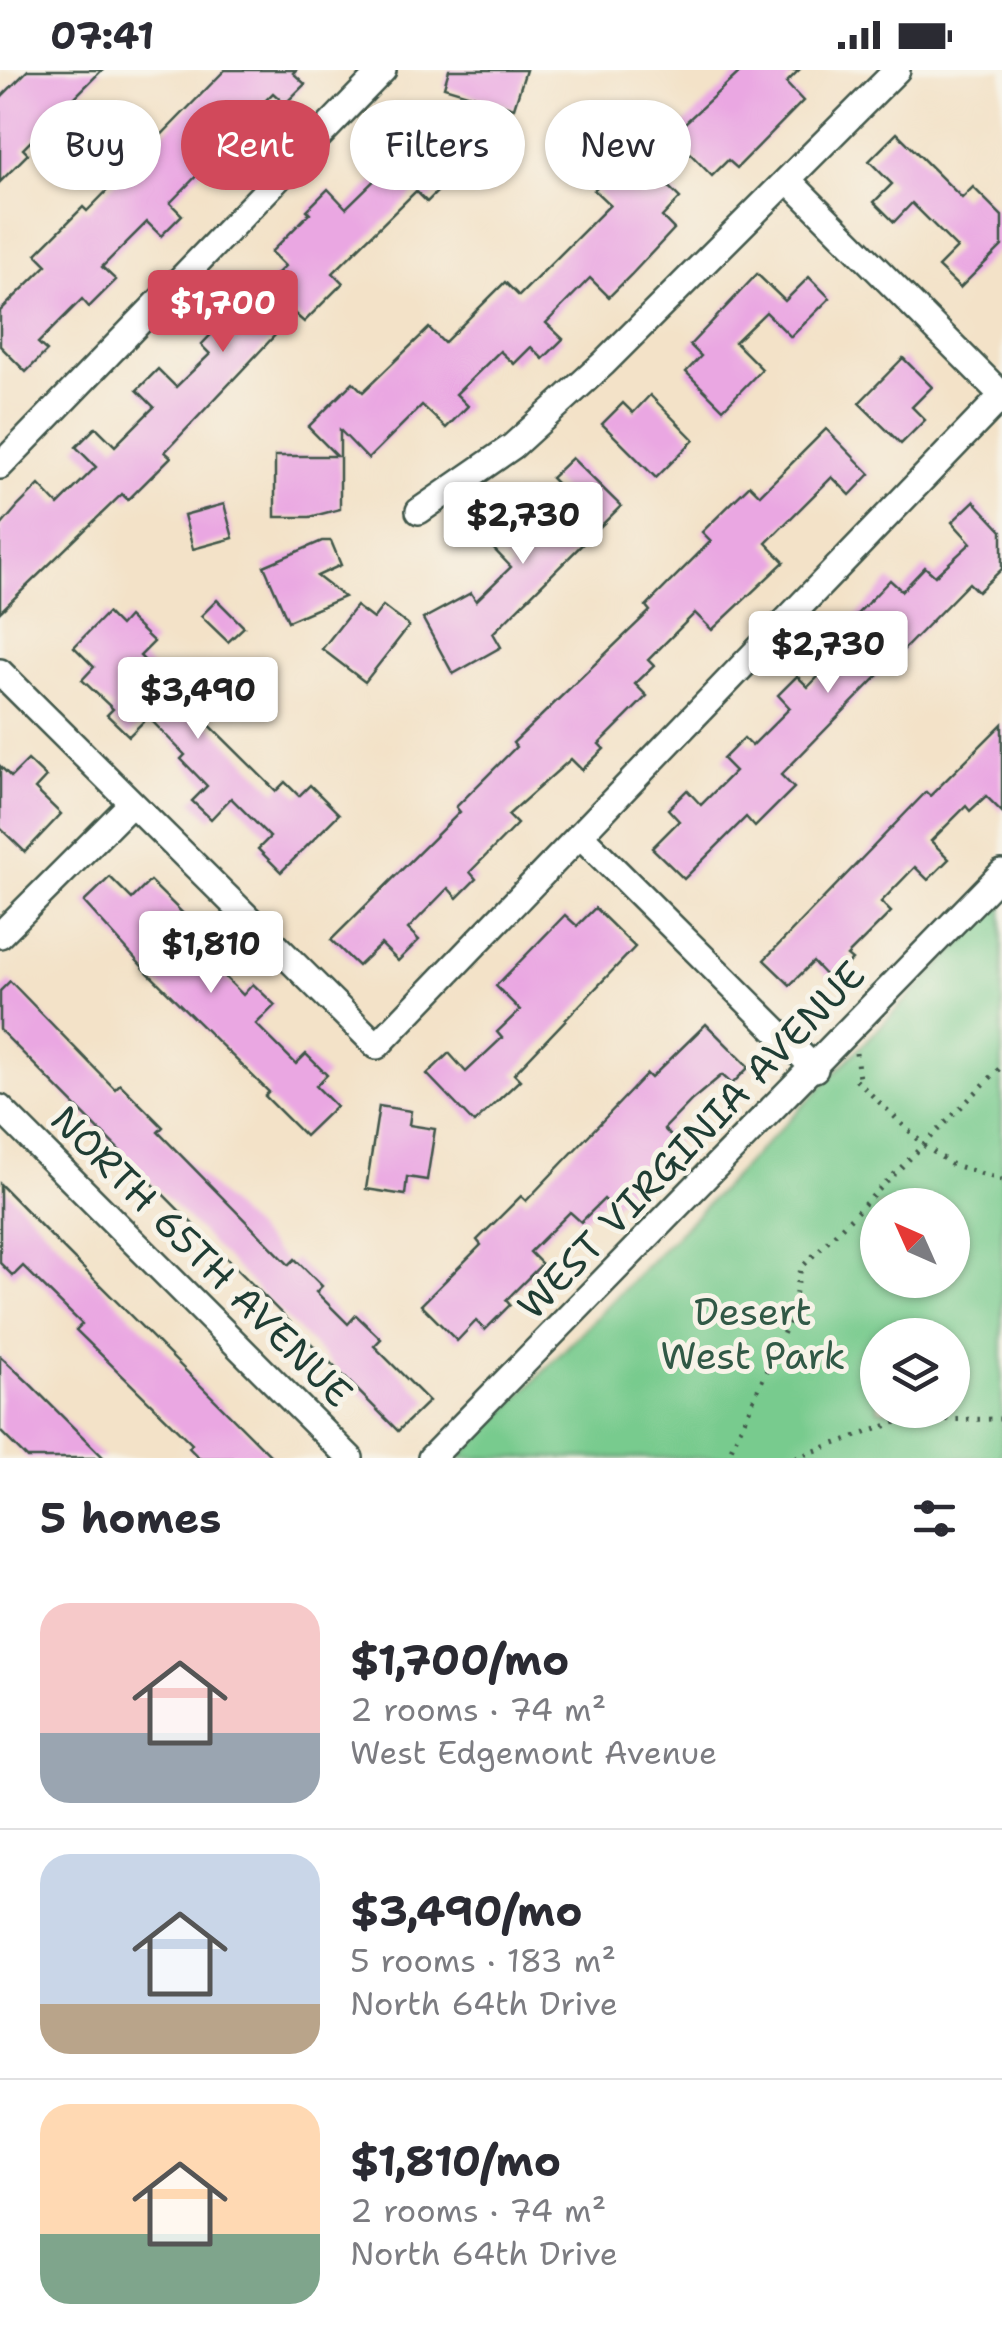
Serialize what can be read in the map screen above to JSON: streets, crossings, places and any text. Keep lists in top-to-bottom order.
{
  "streets": {
    "street": ["WEST VIRGINIA AVENUE", "NORTH 65TH AVENUE"]
  },
  "parks": ["Desert West Park"],
  "north": "top left",
  "page": {
    "status": "07:41",
    "chip": [
      "Buy",
      "Rent",
      "Filters",
      "New"
    ],
    "price": [
      "$1,700",
      "$2,730",
      "$2,730",
      "$3,490",
      "$1,810"
    ],
    "heading": "5 homes",
    "list": [
      {
        "name": "$1,700/mo",
        "note": "2 rooms · 74 m² · West Edgemont Avenue"
      },
      {
        "name": "$3,490/mo",
        "note": "5 rooms · 183 m² · North 64th Drive"
      },
      {
        "name": "$1,810/mo",
        "note": "2 rooms · 74 m² · North 64th Drive"
      }
    ]
  }
}
